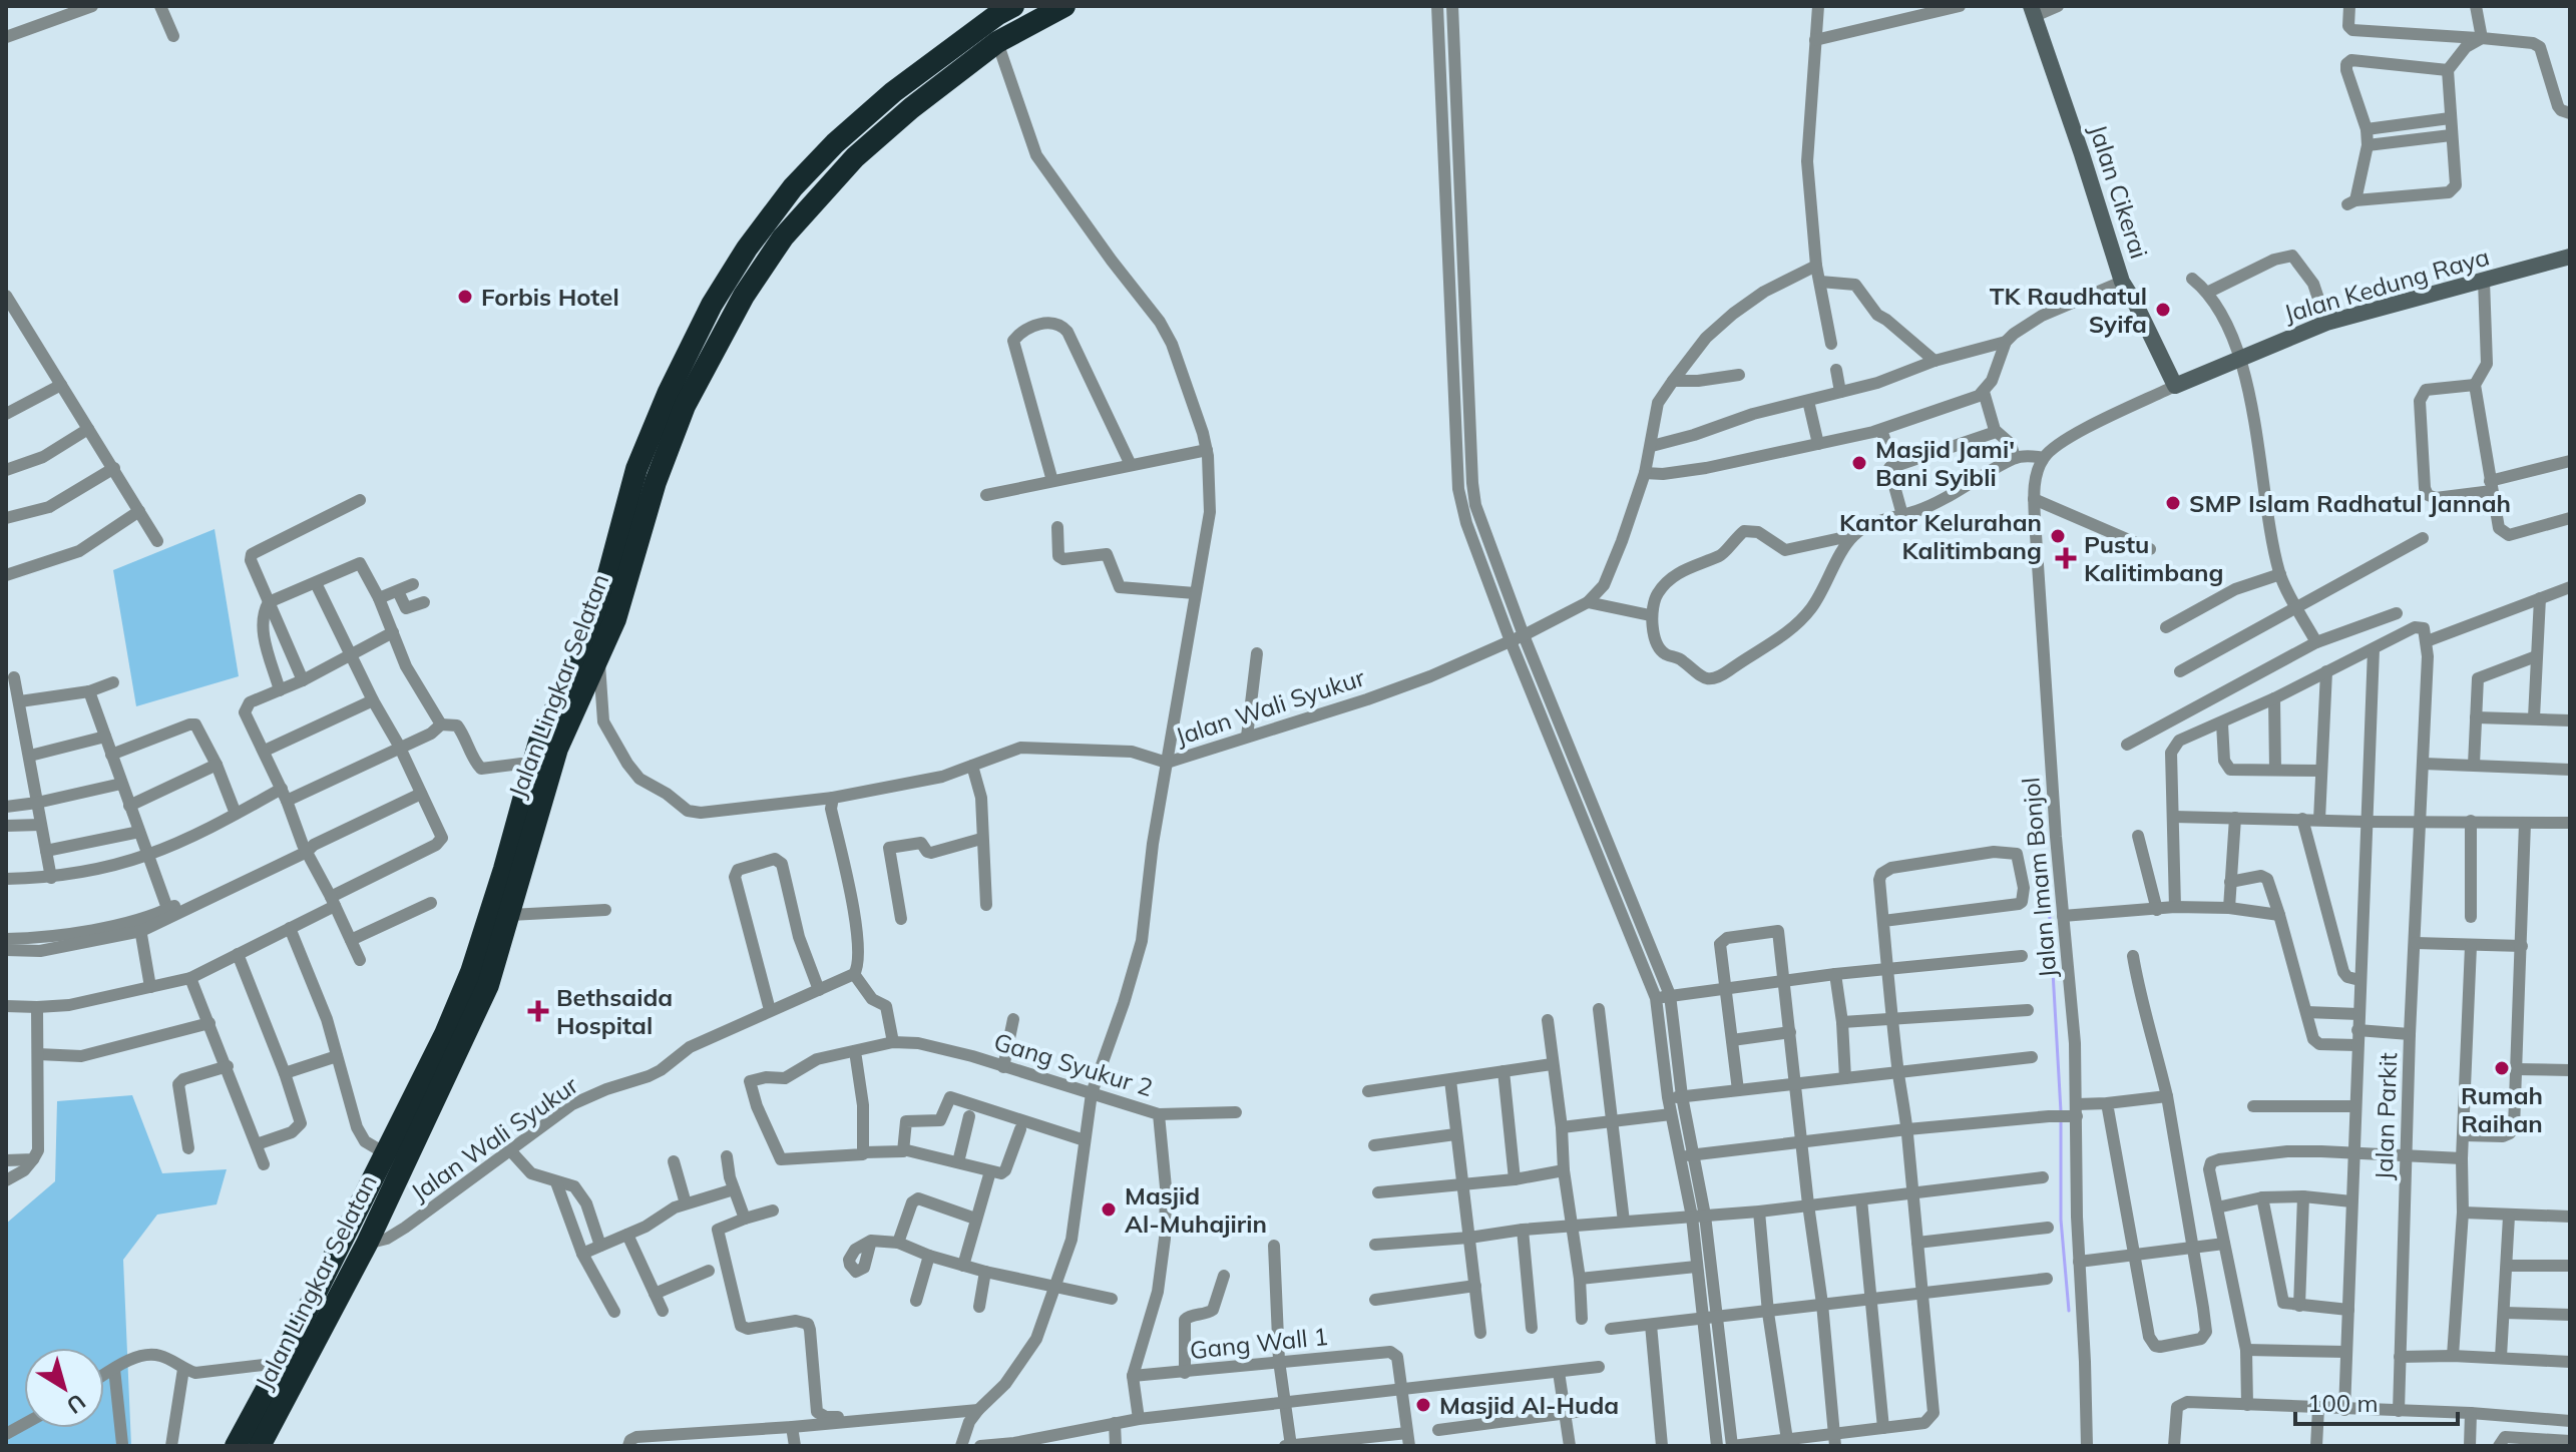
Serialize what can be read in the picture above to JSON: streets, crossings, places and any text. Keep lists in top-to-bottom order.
{
  "streets": {
    "highway": ["Jalan Lingkar Selatan"],
    "street": [
      "Jalan Cikerai",
      "Jalan Kedung Raya",
      "Jalan Wali Syukur",
      "Jalan Imam Bonjol",
      "Gang Syukur 2",
      "Jalan Parkit",
      "Gang Wall 1"
    ]
  },
  "crossings": [
    ["Jalan Cikerai", "Jalan Kedung Raya"],
    ["Jalan Lingkar Selatan", "Jalan Wali Syukur"],
    ["Gang Syukur 2", "Gang Wall 1"]
  ],
  "places": {
    "other": [
      "Forbis Hotel",
      "TK Raudhatul Syifa",
      "Masjid Jami' Bani Syibli",
      "SMP Islam Radhatul Jannah",
      "Kantor Kelurahan Kalitimbang",
      "Rumah Raihan",
      "Masjid Al-Muhajirin",
      "Masjid Al-Huda"
    ],
    "health": ["Pustu Kalitimbang", "Bethsaida Hospital"]
  },
  "scale_bar": "100 m",
  "north": "bottom right"
}
